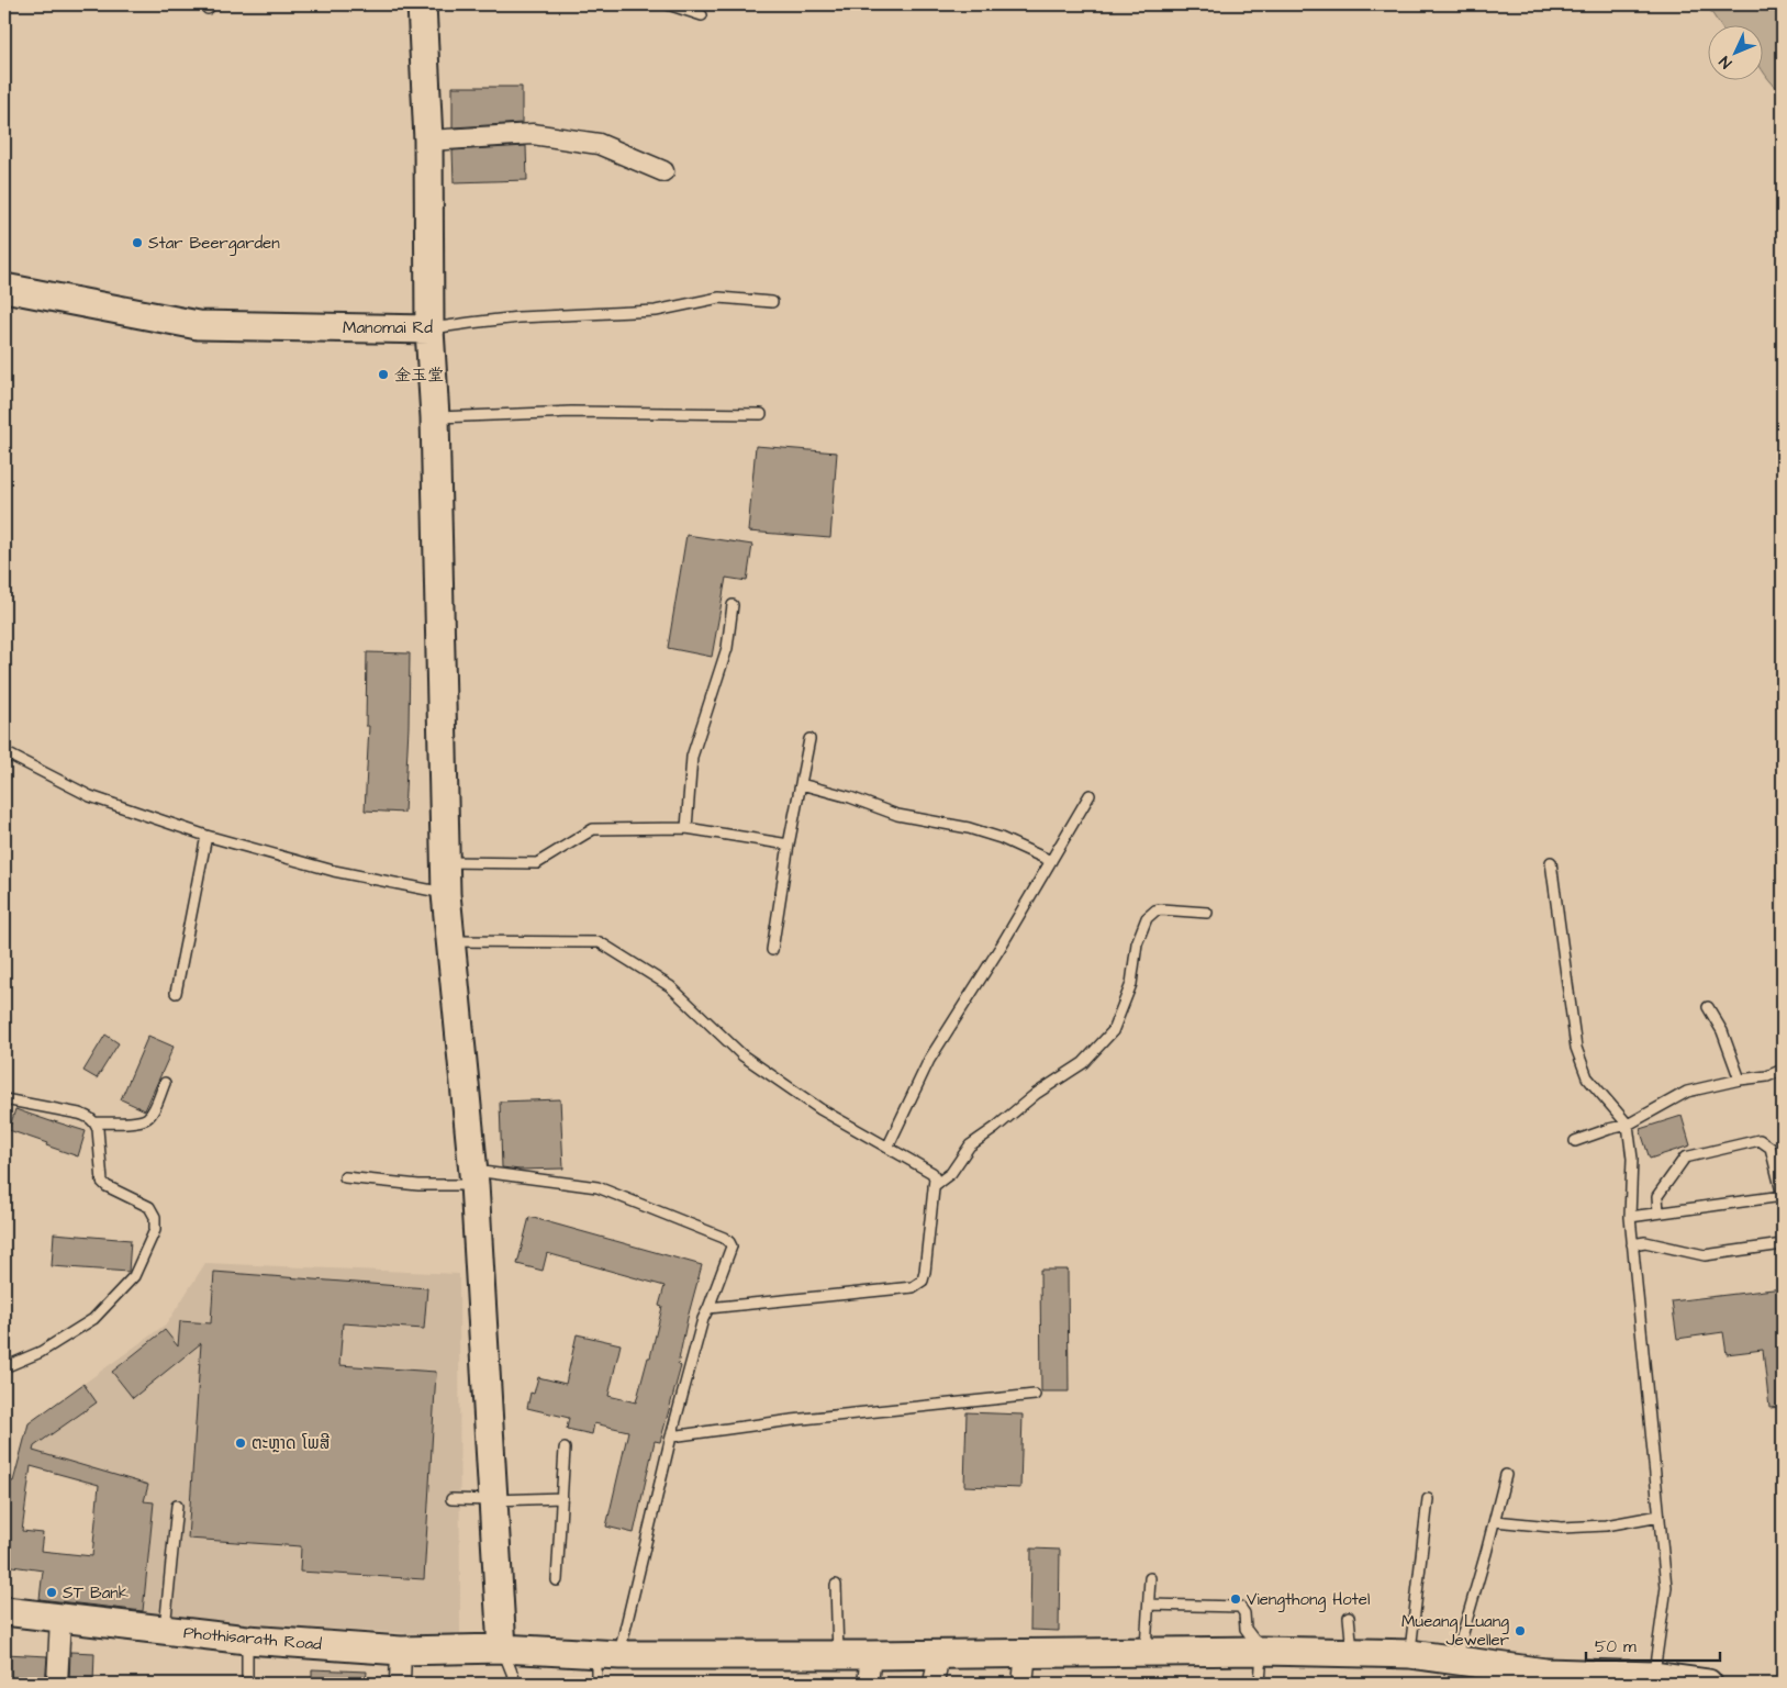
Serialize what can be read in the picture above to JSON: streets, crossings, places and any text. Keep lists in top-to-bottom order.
{
  "streets": {
    "street": ["Manomai Rd", "Phothisarath Road"]
  },
  "places": [
    "Star Beergarden",
    "金玉堂",
    "ຕະຫຼາດ ໂພສີ",
    "ST Bank",
    "Viengthong Hotel",
    "Mueang Luang Jeweller"
  ],
  "scale_bar": "50 m",
  "north": "bottom left"
}
